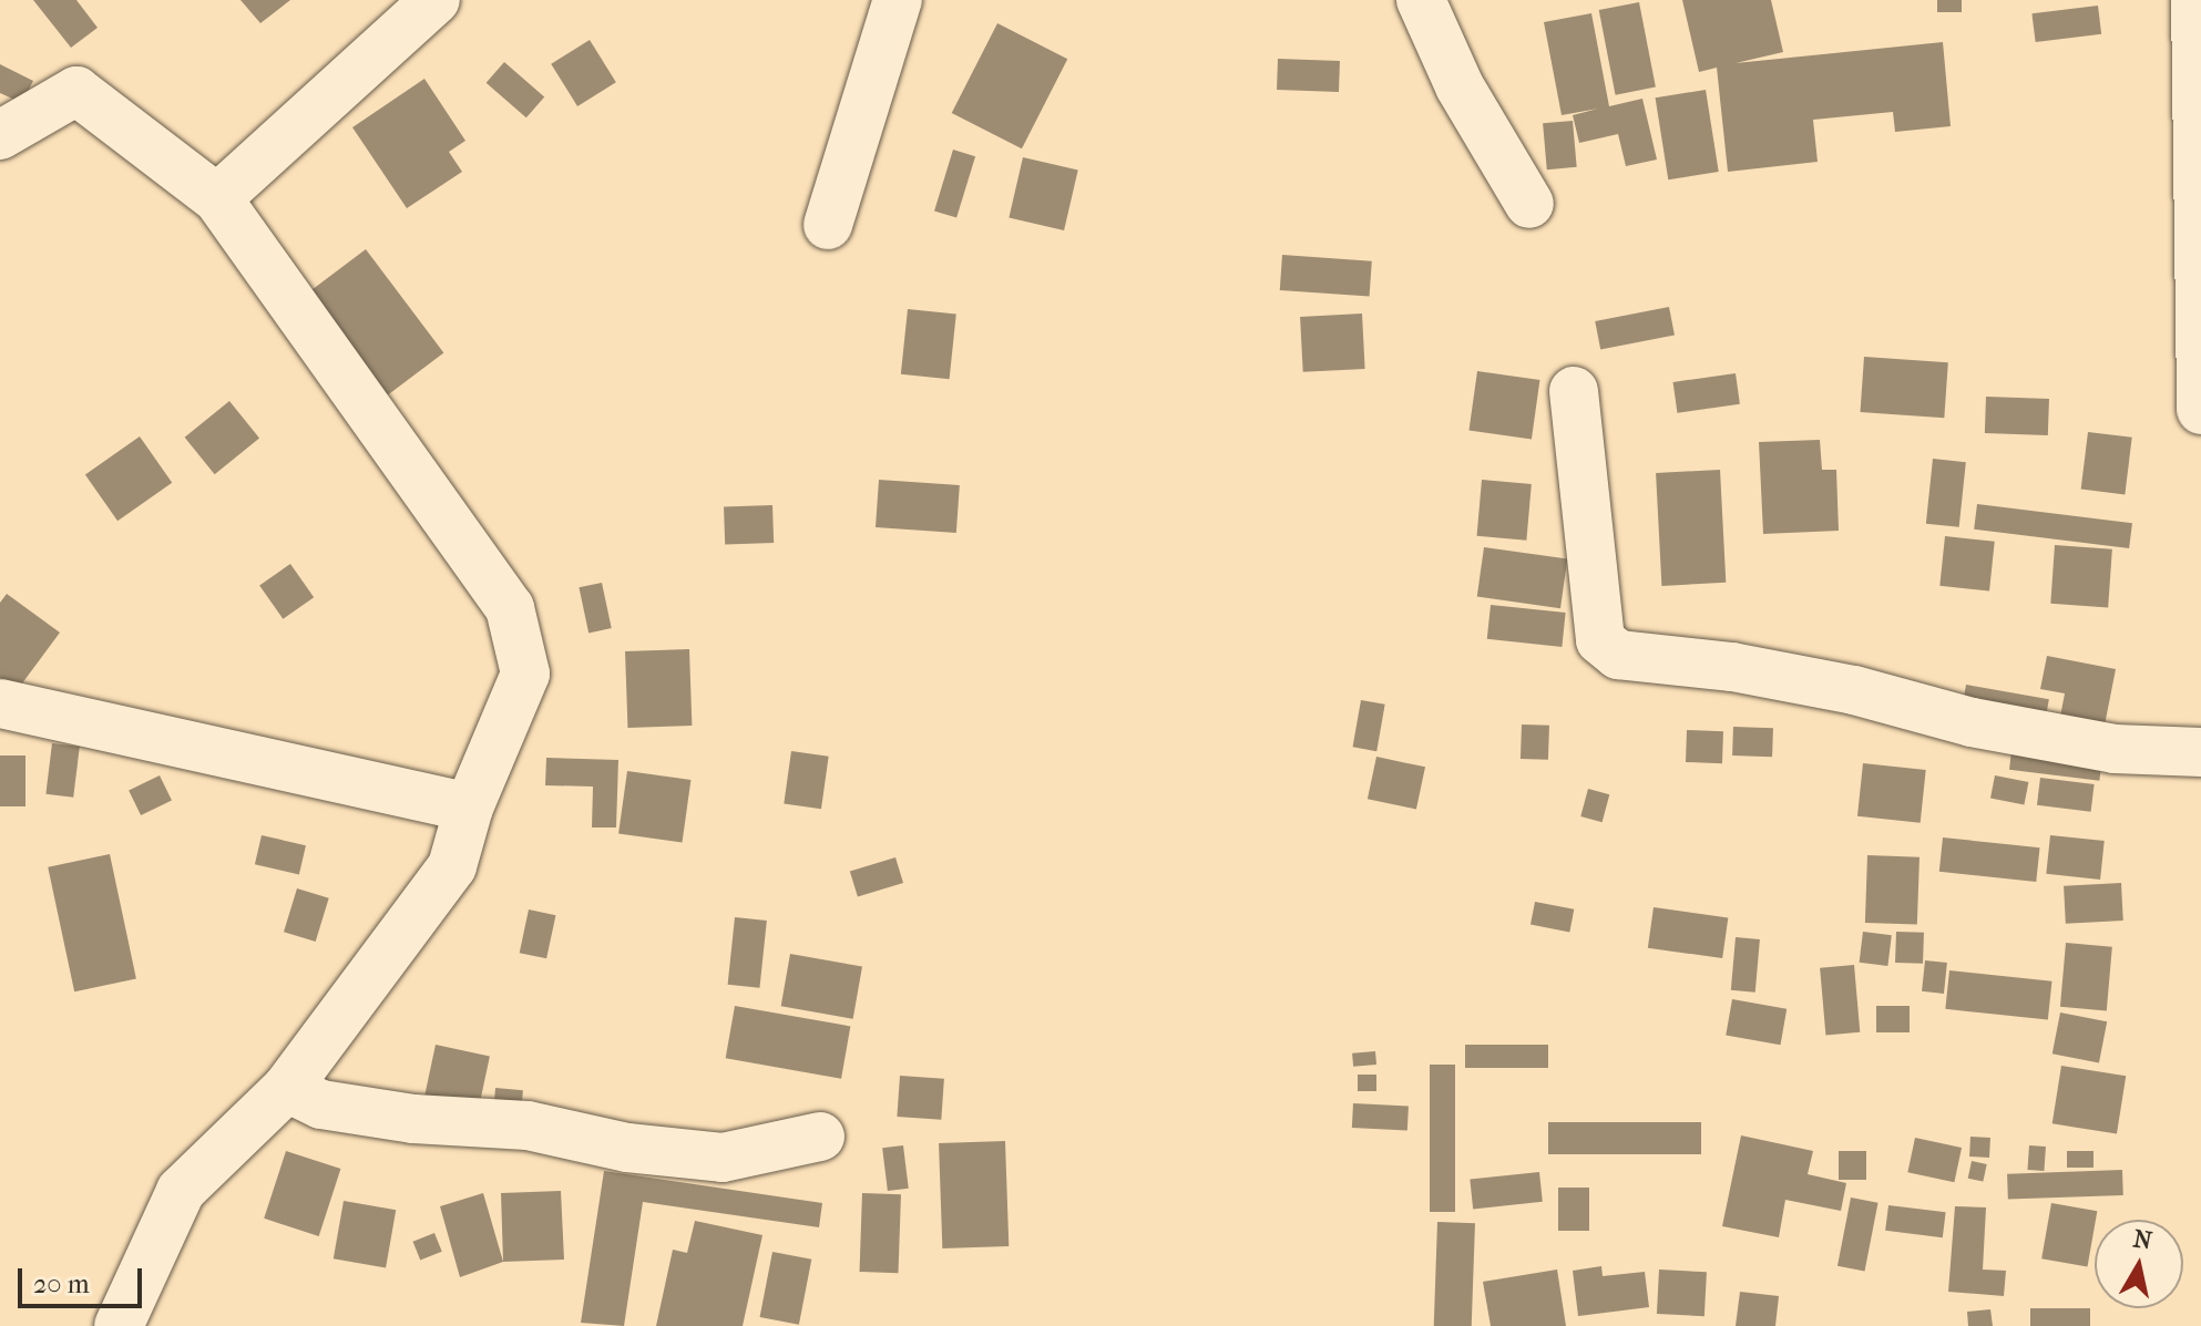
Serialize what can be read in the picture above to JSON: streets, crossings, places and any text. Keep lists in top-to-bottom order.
{
  "scale_bar": "20 m",
  "north": "top"
}
